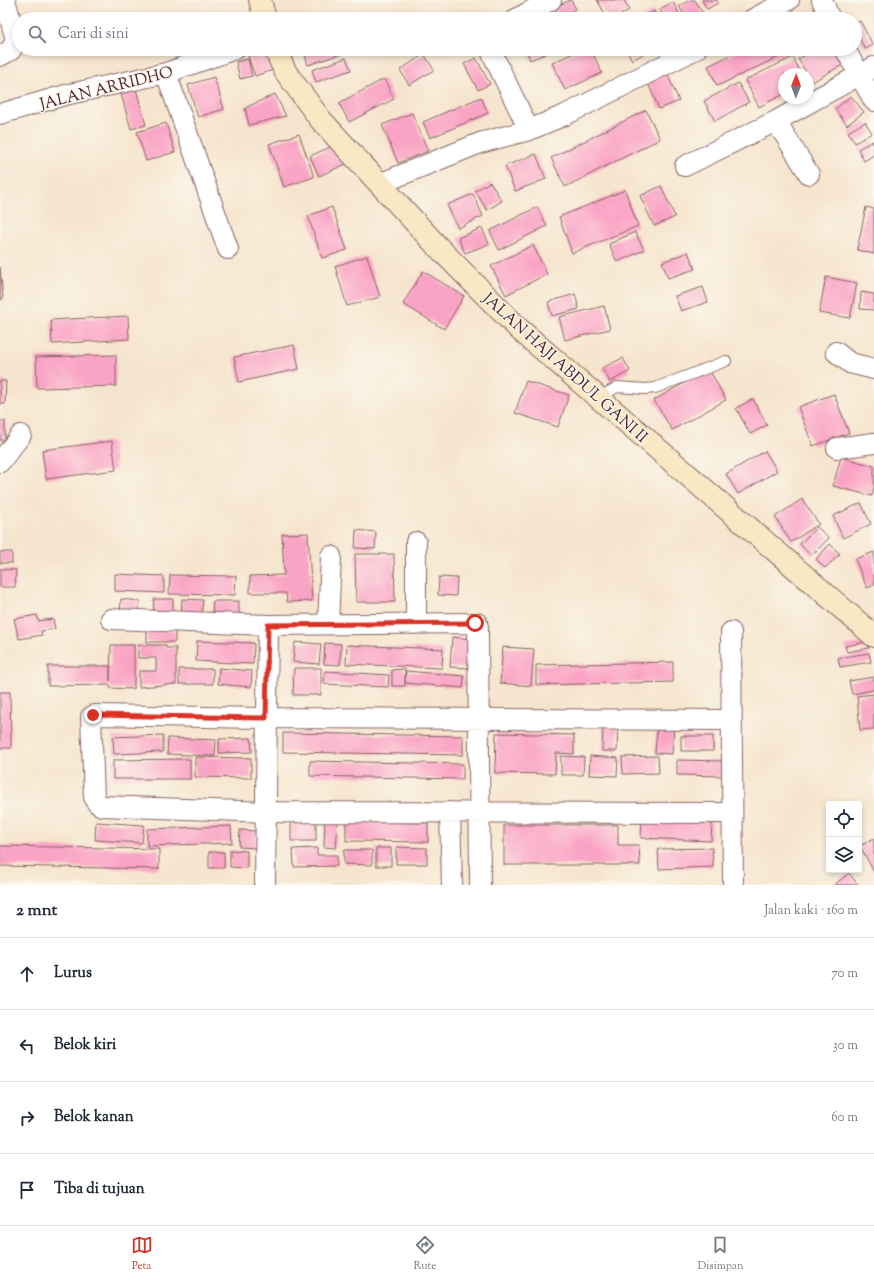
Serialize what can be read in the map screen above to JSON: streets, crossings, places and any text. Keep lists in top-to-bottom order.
{
  "streets": {
    "street": ["JALAN ARRIDHO", "JALAN HAJI ABDUL GANI II"]
  },
  "north": "top",
  "page": {
    "search": "Cari di sini",
    "heading": ["2 mnt", "Jalan kaki · 160 m"],
    "list": [
      ["Lurus", "70 m"],
      ["Belok kiri", "30 m"],
      ["Belok kanan", "60 m"],
      "Tiba di tujuan"
    ],
    "nav": ["Peta", "Rute", "Disimpan"]
  }
}
